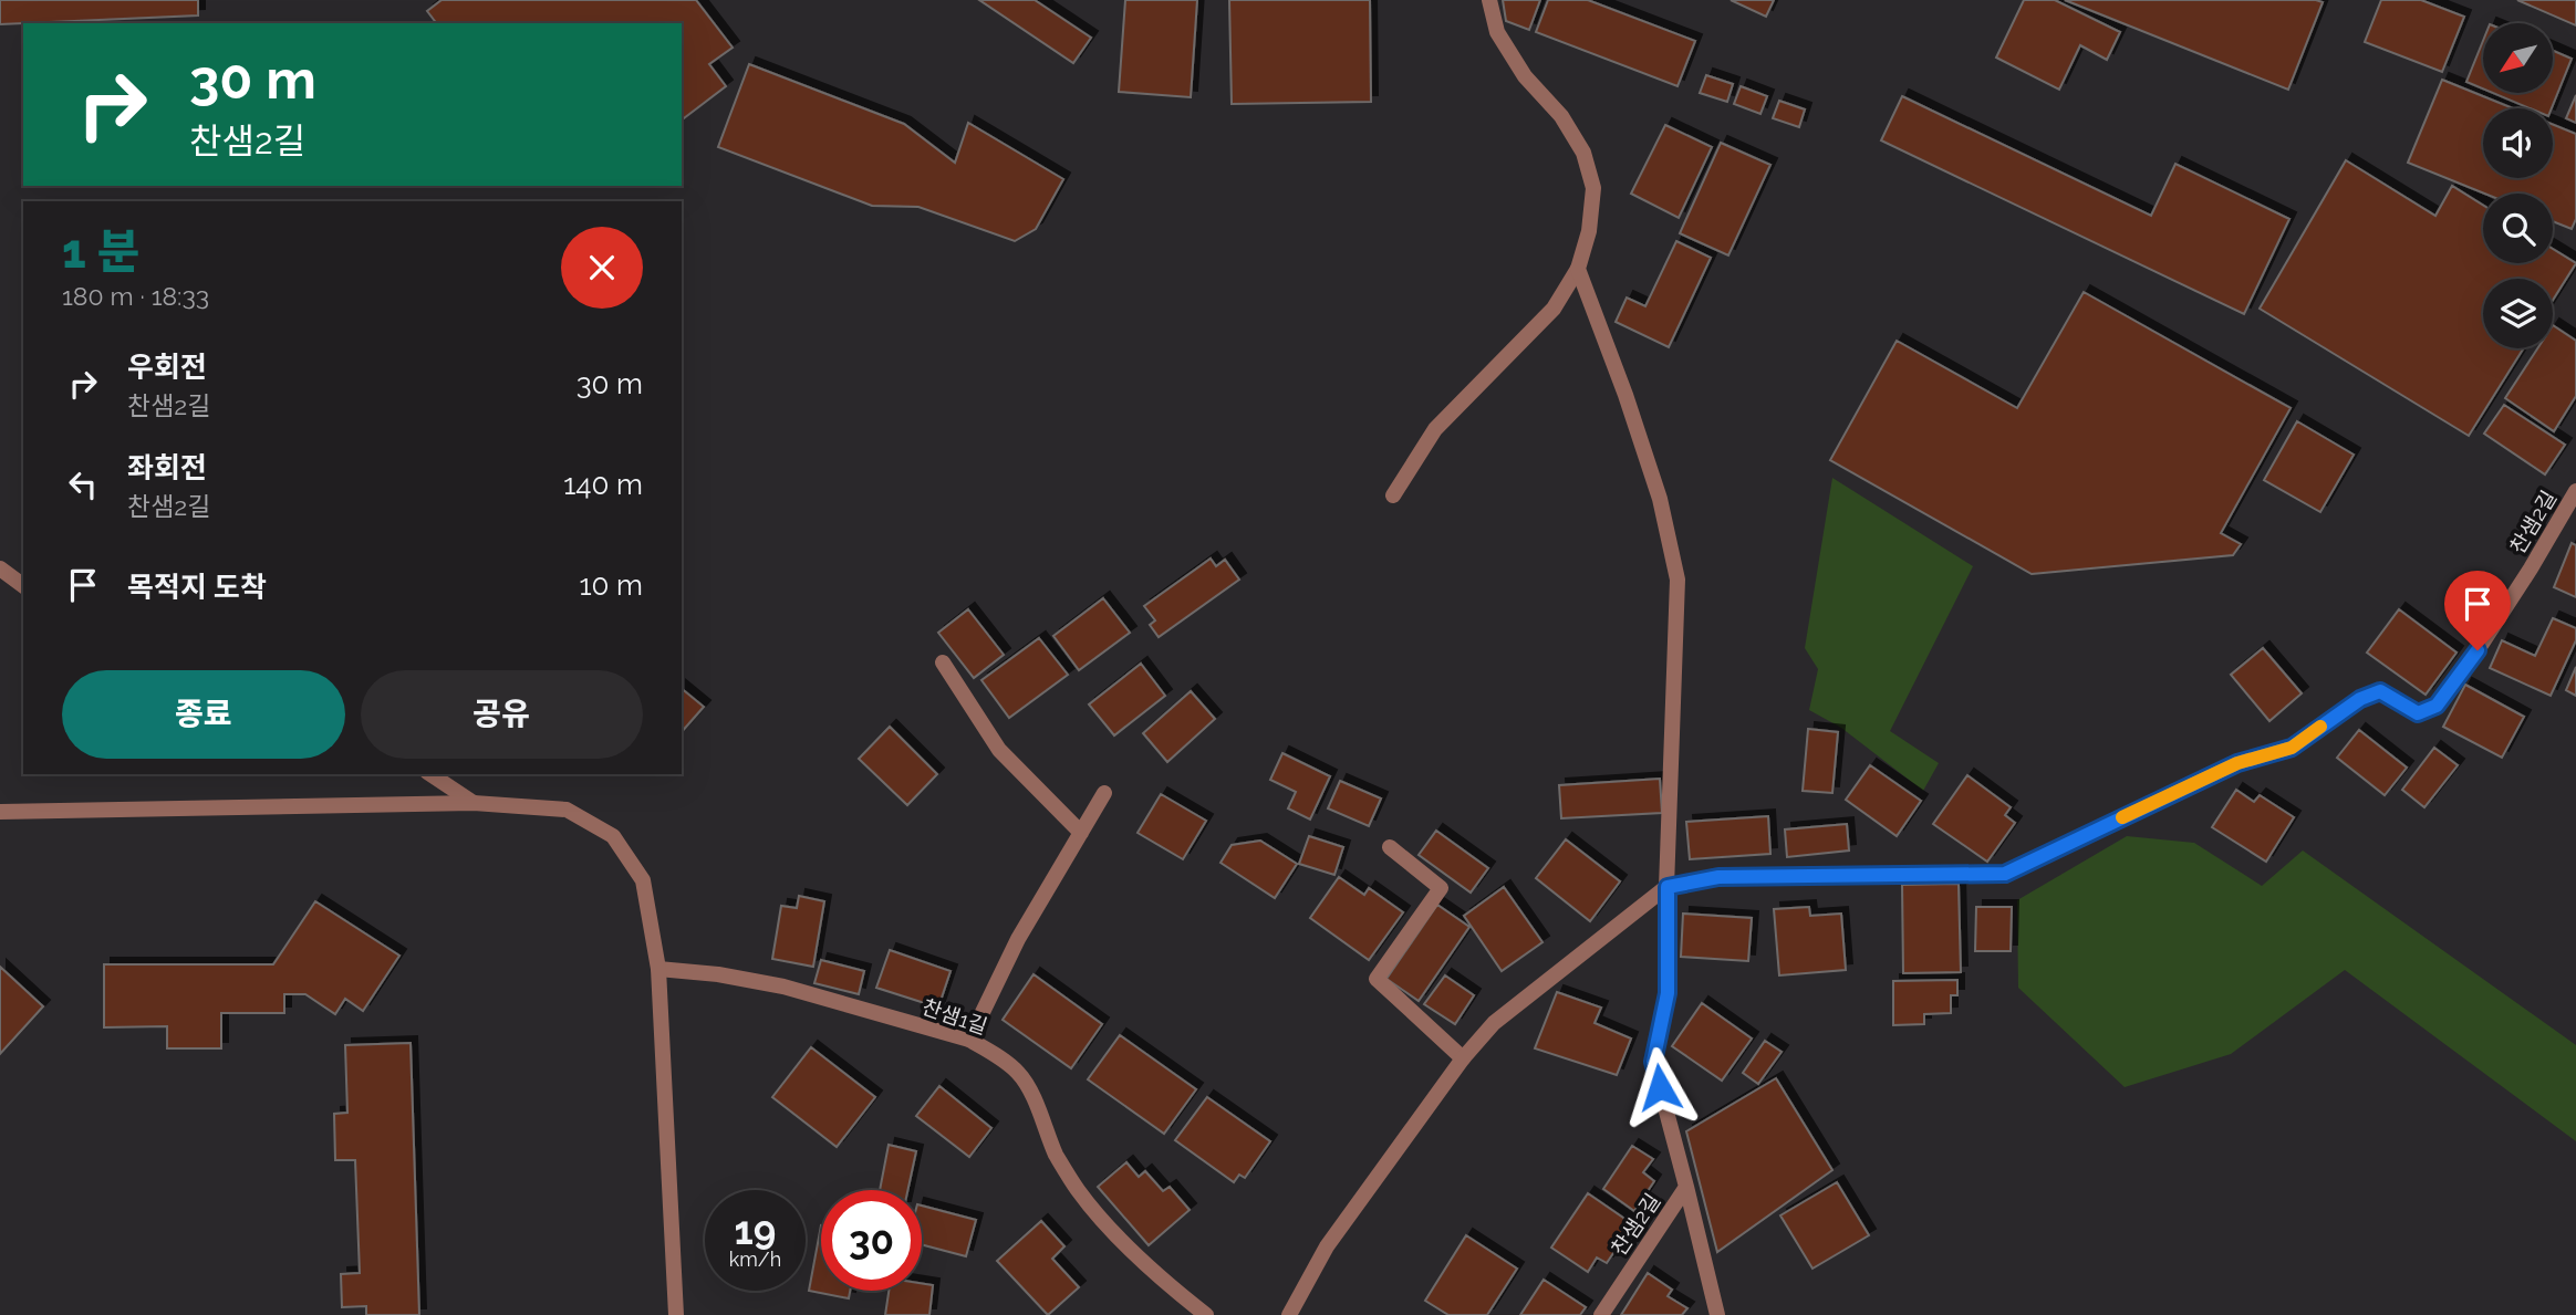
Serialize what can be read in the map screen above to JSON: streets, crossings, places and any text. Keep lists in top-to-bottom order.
{
  "streets": {
    "street": ["찬샘2길", "찬샘1길"]
  },
  "north": "bottom left",
  "page": {
    "turn": ["30 m", "찬샘2길"],
    "heading": ["1 분", "180 m · 18:33"],
    "list": [
      {
        "name": "우회전",
        "note": "찬샘2길",
        "value": "30 m"
      },
      {
        "name": "좌회전",
        "note": "찬샘2길",
        "value": "140 m"
      },
      {
        "name": "목적지 도착",
        "value": "10 m"
      }
    ],
    "buttons": ["종료", "공유"],
    "speed": "19 km/h",
    "limit": "30"
  }
}
